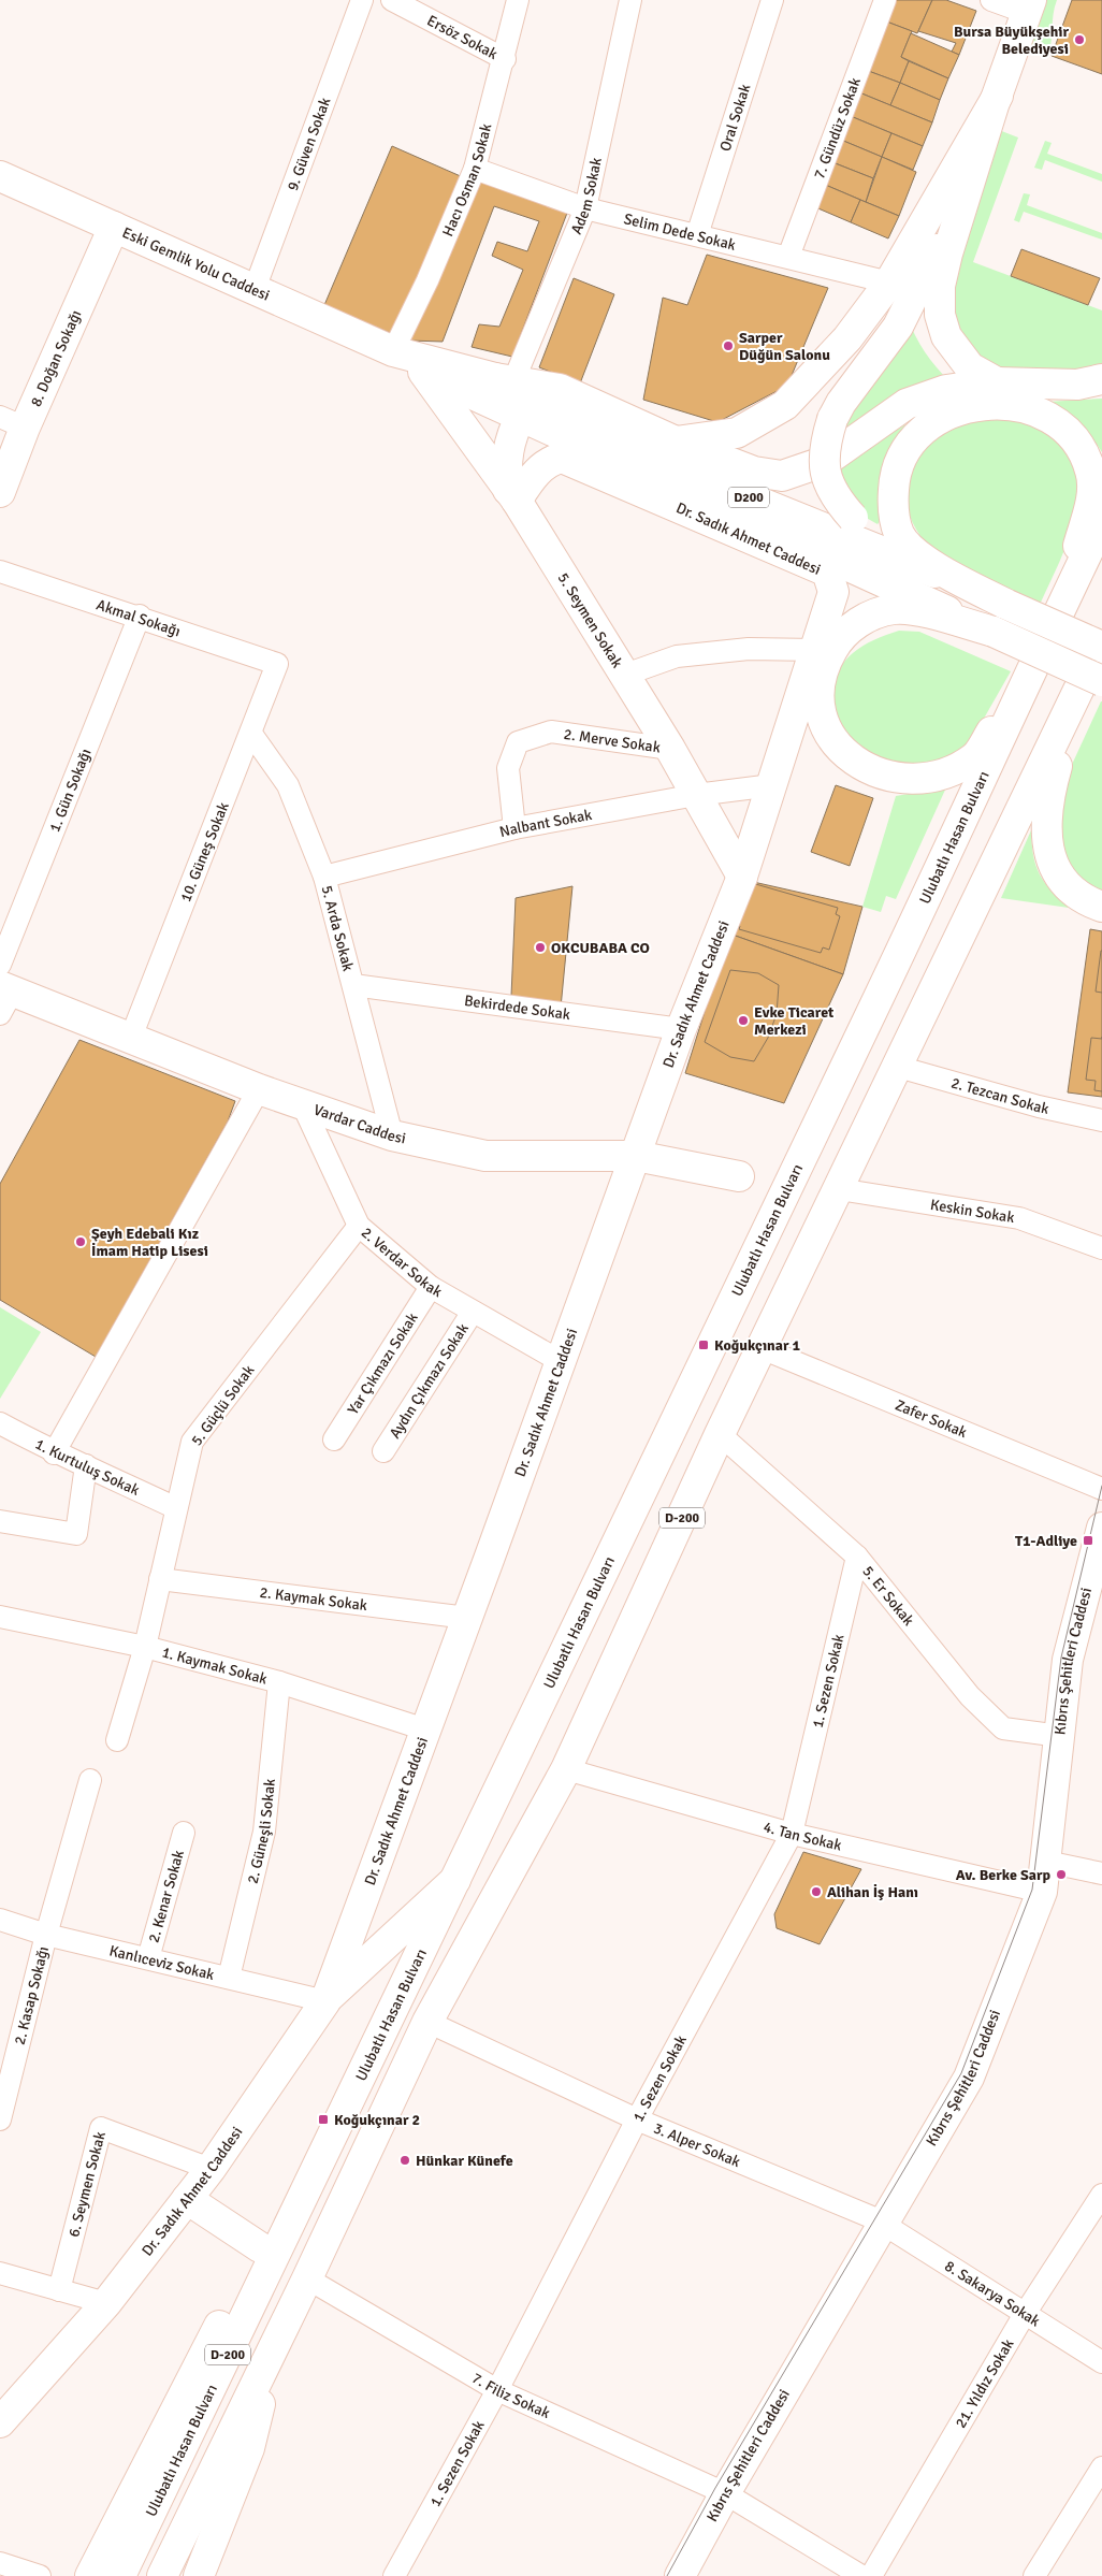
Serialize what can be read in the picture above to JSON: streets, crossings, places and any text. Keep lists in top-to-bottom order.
{
  "streets": {
    "main road": [
      "Eski Gemlik Yolu Caddesi",
      "8. Doğan Sokağı",
      "D200",
      "Dr. Sadık Ahmet Caddesi",
      "5. Seymen Sokak",
      "Ulubatlı Hasan Bulvarı",
      "Vardar Caddesi",
      "D-200",
      "Kıbrıs Şehitleri Caddesi"
    ],
    "street": [
      "Ersöz Sokak",
      "Oral Sokak",
      "7. Gündüz Sokak",
      "9. Güven Sokak",
      "Hacı Osman Sokak",
      "Adem Sokak",
      "Selim Dede Sokak",
      "Akmal Sokağı",
      "2. Merve Sokak",
      "1. Gün Sokağı",
      "Nalbant Sokak",
      "10. Güneş Sokak",
      "5. Arda Sokak",
      "Bekirdede Sokak",
      "2. Tezcan Sokak",
      "Keskin Sokak",
      "2. Verdar Sokak",
      "Yar Çıkmazı Sokak",
      "Aydın Çıkmazı Sokak",
      "5. Güçlü Sokak",
      "Zafer Sokak",
      "1. Kurtuluş Sokak",
      "5. Er Sokak",
      "2. Kaymak Sokak",
      "1. Kaymak Sokak",
      "1. Sezen Sokak",
      "2. Güneşli Sokak",
      "4. Tan Sokak",
      "2. Kenar Sokak",
      "Kanlıceviz Sokak",
      "2. Kasap Sokağı",
      "3. Alper Sokak",
      "6. Seymen Sokak",
      "8. Sakarya Sokak",
      "21. Yıldız Sokak",
      "7. Filiz Sokak"
    ]
  },
  "crossings": [
    ["Ersöz Sokak", "Hacı Osman Sokak"],
    ["Oral Sokak", "Selim Dede Sokak"],
    ["7. Gündüz Sokak", "Selim Dede Sokak"],
    ["9. Güven Sokak", "Eski Gemlik Yolu Caddesi"],
    ["Hacı Osman Sokak", "Selim Dede Sokak"],
    ["Hacı Osman Sokak", "Eski Gemlik Yolu Caddesi"],
    ["Adem Sokak", "Selim Dede Sokak"],
    ["Adem Sokak", "Eski Gemlik Yolu Caddesi"],
    ["Adem Sokak", "D200"],
    ["Eski Gemlik Yolu Caddesi", "8. Doğan Sokağı"],
    ["Eski Gemlik Yolu Caddesi", "D200"],
    ["Eski Gemlik Yolu Caddesi", "5. Seymen Sokak"],
    ["Dr. Sadık Ahmet Caddesi", "5. Seymen Sokak"],
    ["Dr. Sadık Ahmet Caddesi", "Nalbant Sokak"],
    ["Dr. Sadık Ahmet Caddesi", "Bekirdede Sokak"],
    ["Dr. Sadık Ahmet Caddesi", "Vardar Caddesi"],
    ["Dr. Sadık Ahmet Caddesi", "2. Verdar Sokak"],
    ["Dr. Sadık Ahmet Caddesi", "2. Kaymak Sokak"],
    ["Dr. Sadık Ahmet Caddesi", "1. Kaymak Sokak"],
    ["Dr. Sadık Ahmet Caddesi", "Kanlıceviz Sokak"],
    ["Dr. Sadık Ahmet Caddesi", "6. Seymen Sokak"],
    ["Akmal Sokağı", "1. Gün Sokağı"],
    ["Akmal Sokağı", "10. Güneş Sokak"],
    ["5. Seymen Sokak", "2. Merve Sokak"],
    ["5. Seymen Sokak", "Nalbant Sokak"],
    ["2. Merve Sokak", "Nalbant Sokak"],
    ["Nalbant Sokak", "5. Arda Sokak"],
    ["10. Güneş Sokak", "5. Arda Sokak"],
    ["10. Güneş Sokak", "Vardar Caddesi"],
    ["5. Arda Sokak", "Bekirdede Sokak"],
    ["5. Arda Sokak", "Vardar Caddesi"],
    ["2. Tezcan Sokak", "D-200"],
    ["Vardar Caddesi", "2. Verdar Sokak"],
    ["Keskin Sokak", "D-200"],
    ["2. Verdar Sokak", "Yar Çıkmazı Sokak"],
    ["2. Verdar Sokak", "Aydın Çıkmazı Sokak"],
    ["2. Verdar Sokak", "5. Güçlü Sokak"],
    ["5. Güçlü Sokak", "1. Kurtuluş Sokak"],
    ["5. Güçlü Sokak", "2. Kaymak Sokak"],
    ["5. Güçlü Sokak", "1. Kaymak Sokak"],
    ["Zafer Sokak", "D-200"],
    ["D-200", "5. Er Sokak"],
    ["D-200", "4. Tan Sokak"],
    ["D-200", "3. Alper Sokak"],
    ["D-200", "7. Filiz Sokak"],
    ["5. Er Sokak", "Kıbrıs Şehitleri Caddesi"],
    ["5. Er Sokak", "1. Sezen Sokak"],
    ["Kıbrıs Şehitleri Caddesi", "4. Tan Sokak"],
    ["Kıbrıs Şehitleri Caddesi", "3. Alper Sokak"],
    ["Kıbrıs Şehitleri Caddesi", "8. Sakarya Sokak"],
    ["Kıbrıs Şehitleri Caddesi", "7. Filiz Sokak"],
    ["1. Kaymak Sokak", "2. Güneşli Sokak"],
    ["1. Sezen Sokak", "4. Tan Sokak"],
    ["1. Sezen Sokak", "3. Alper Sokak"],
    ["1. Sezen Sokak", "7. Filiz Sokak"],
    ["2. Güneşli Sokak", "Kanlıceviz Sokak"],
    ["2. Kenar Sokak", "Kanlıceviz Sokak"],
    ["Kanlıceviz Sokak", "2. Kasap Sokağı"],
    ["3. Alper Sokak", "8. Sakarya Sokak"],
    ["8. Sakarya Sokak", "21. Yıldız Sokak"]
  ],
  "places": {
    "other": [
      "Bursa Büyükşehir Belediyesi",
      "Sarper Düğün Salonu",
      "OKCUBABA CO",
      "Evke Ticaret Merkezi",
      "Şeyh Edebali Kız İmam Hatip Lisesi",
      "Av. Berke Sarp",
      "Alihan İş Hanı",
      "Hünkar Künefe"
    ],
    "transit": ["Koğukçınar 1", "T1-Adliye", "Koğukçınar 2"]
  }
}
